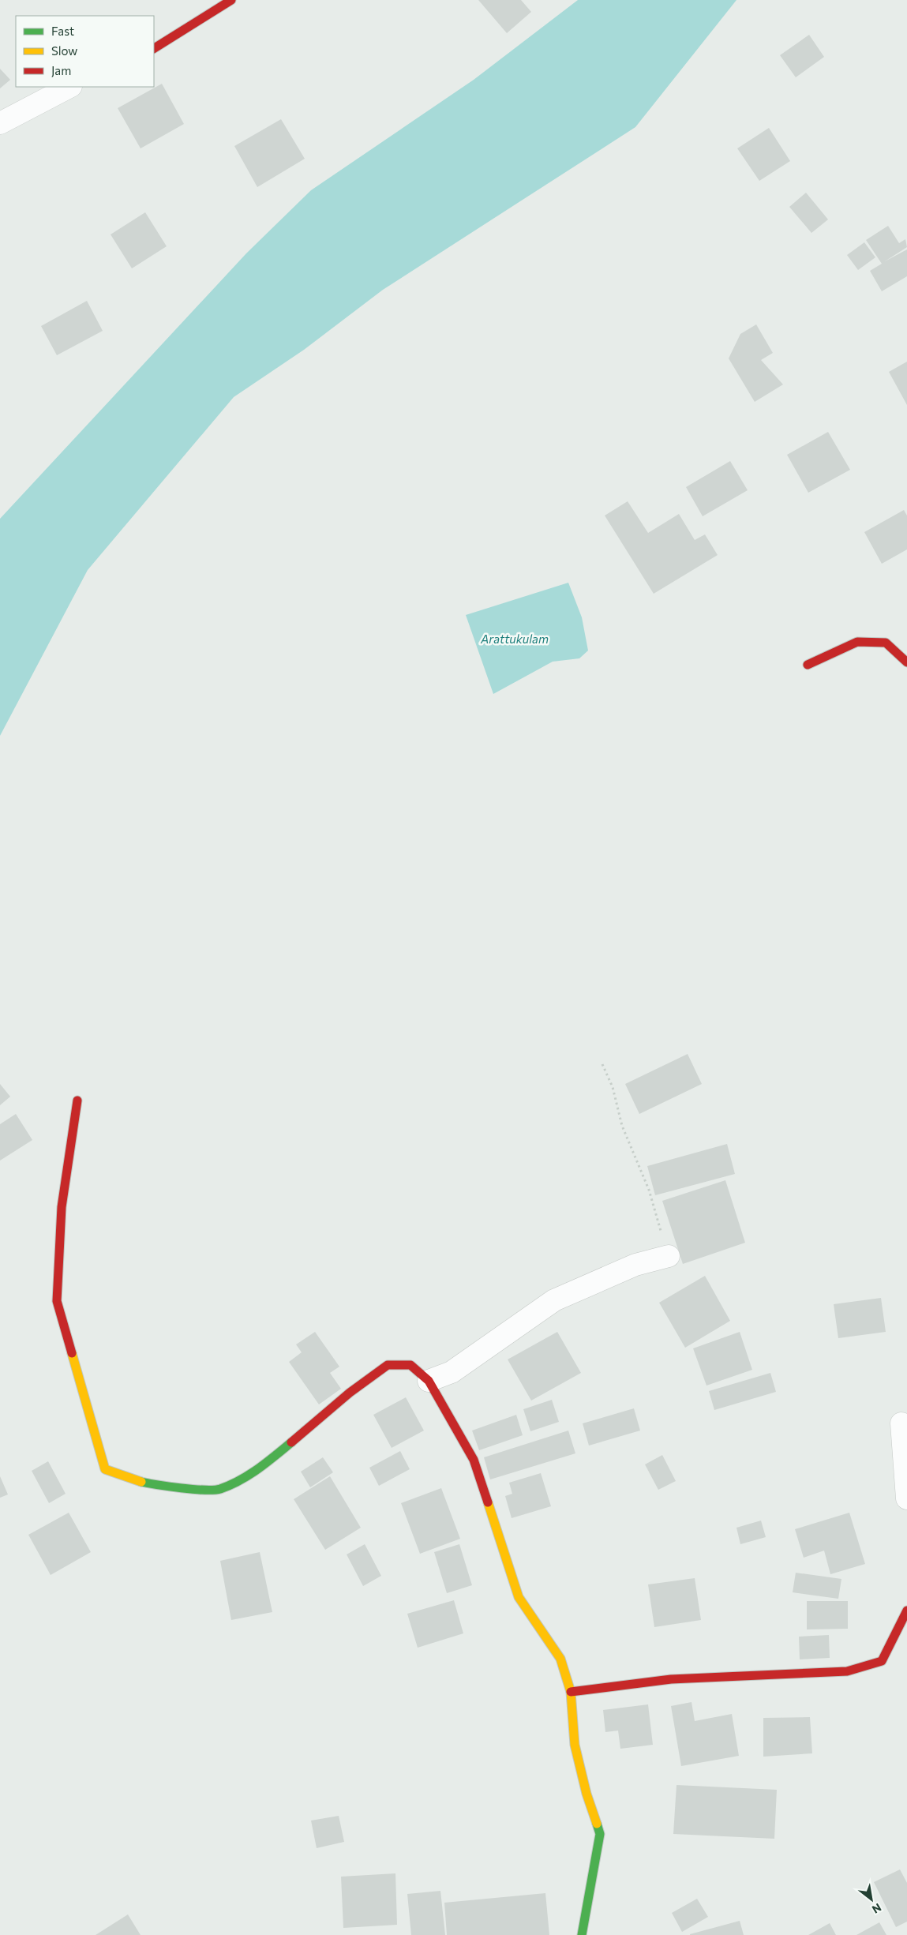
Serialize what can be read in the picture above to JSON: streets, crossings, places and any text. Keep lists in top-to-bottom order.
{
  "water": ["Arattukulam"],
  "legend": ["Fast", "Slow", "Jam"],
  "north": "bottom right"
}
